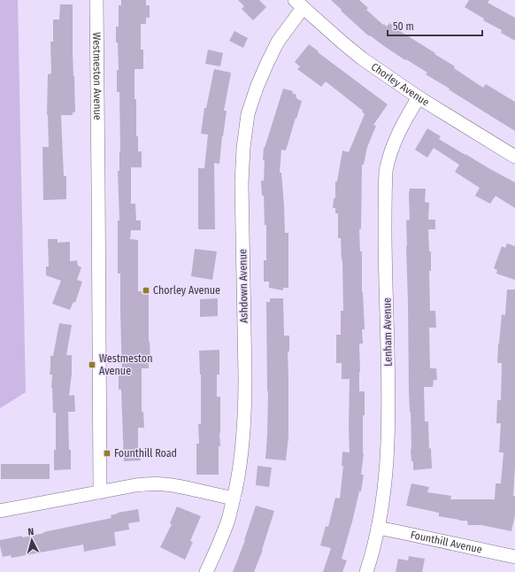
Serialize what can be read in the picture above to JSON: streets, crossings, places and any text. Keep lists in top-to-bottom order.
{
  "streets": {
    "street": [
      "Westmeston Avenue",
      "Chorley Avenue",
      "Ashdown Avenue",
      "Lenham Avenue",
      "Founthill Avenue"
    ]
  },
  "crossings": [
    ["Chorley Avenue", "Ashdown Avenue"],
    ["Chorley Avenue", "Lenham Avenue"],
    ["Lenham Avenue", "Founthill Avenue"]
  ],
  "places": {
    "transit": ["Chorley Avenue", "Westmeston Avenue", "Founthill Road"]
  },
  "scale_bar": "50 m",
  "north": "top"
}
